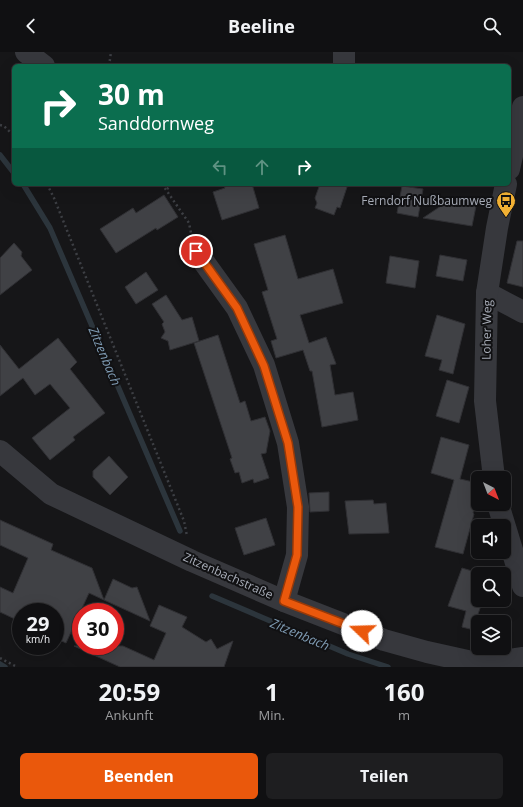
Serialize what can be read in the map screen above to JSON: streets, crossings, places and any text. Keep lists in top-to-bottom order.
{
  "streets": {
    "street": ["Loher Weg", "Zitzenbachstraße"]
  },
  "water": ["Zitzenbach"],
  "places": {
    "bus stop": ["Ferndorf Nußbaumweg"]
  },
  "north": "bottom right",
  "page": {
    "header": "Beeline",
    "turn": ["30 m", "Sanddornweg"],
    "speed": "29 km/h",
    "limit": "30",
    "eta": [
      "20:59",
      "Ankunft",
      "1",
      "Min.",
      "160",
      "m"
    ],
    "buttons": ["Beenden", "Teilen"]
  }
}
